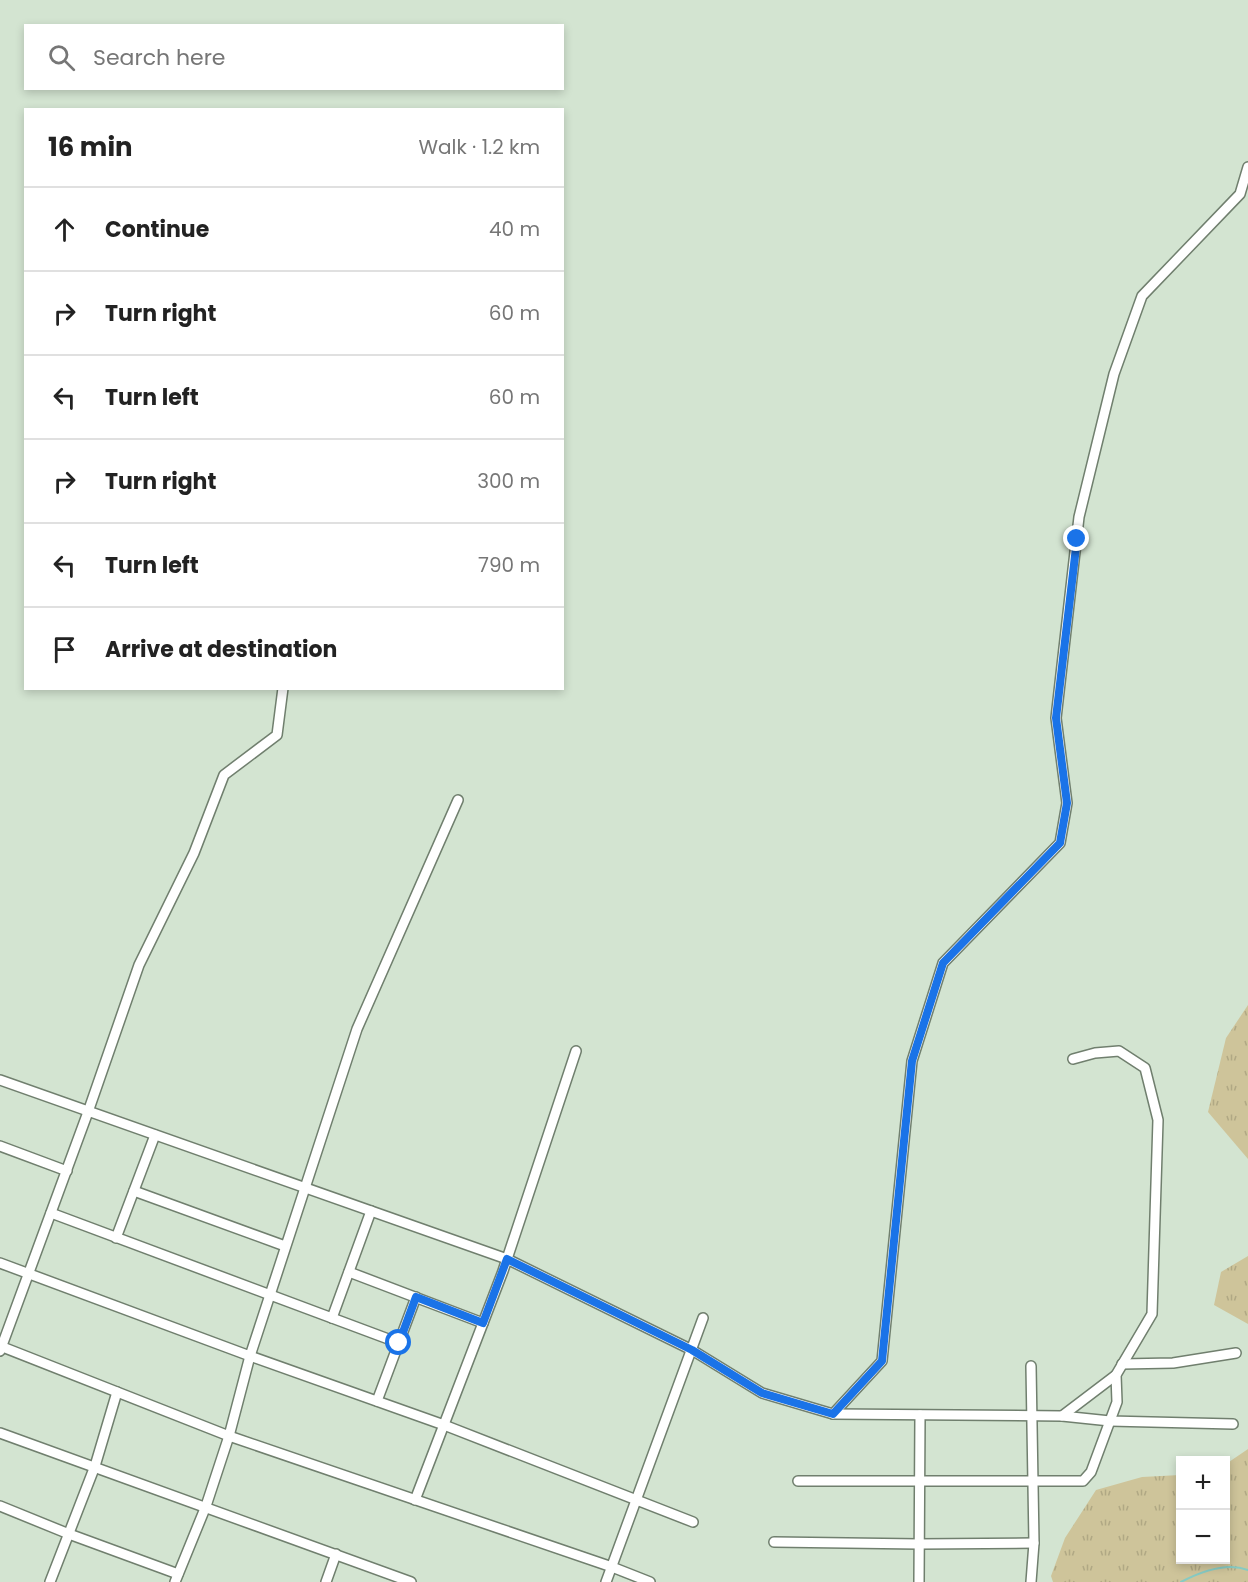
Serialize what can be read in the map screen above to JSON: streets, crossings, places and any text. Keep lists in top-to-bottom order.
{
  "page": {
    "search": "Search here",
    "heading": ["16 min", "Walk · 1.2 km"],
    "list": [
      ["Continue", "40 m"],
      ["Turn right", "60 m"],
      ["Turn left", "60 m"],
      ["Turn right", "300 m"],
      ["Turn left", "790 m"],
      "Arrive at destination"
    ],
    "map_buttons": ["+", "−"]
  }
}
